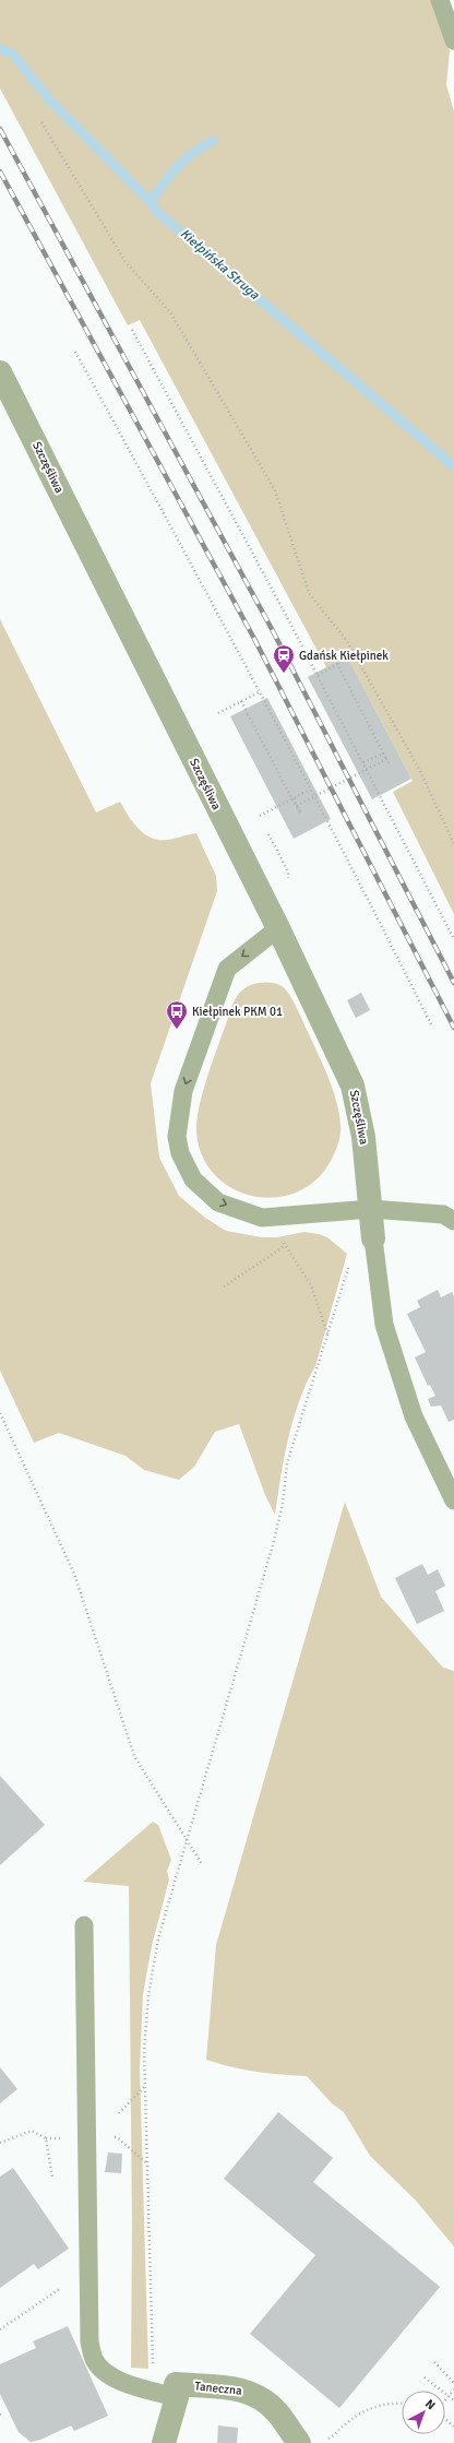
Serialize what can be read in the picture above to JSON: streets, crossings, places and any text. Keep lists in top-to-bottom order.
{
  "streets": {
    "street": ["Szczęśliwa", "Taneczna"]
  },
  "water": ["Kiełpińska Struga"],
  "places": {
    "station": ["Gdańsk Kiełpinek"],
    "bus stop": ["Kiełpinek PKM 01"]
  },
  "north": "top right"
}
